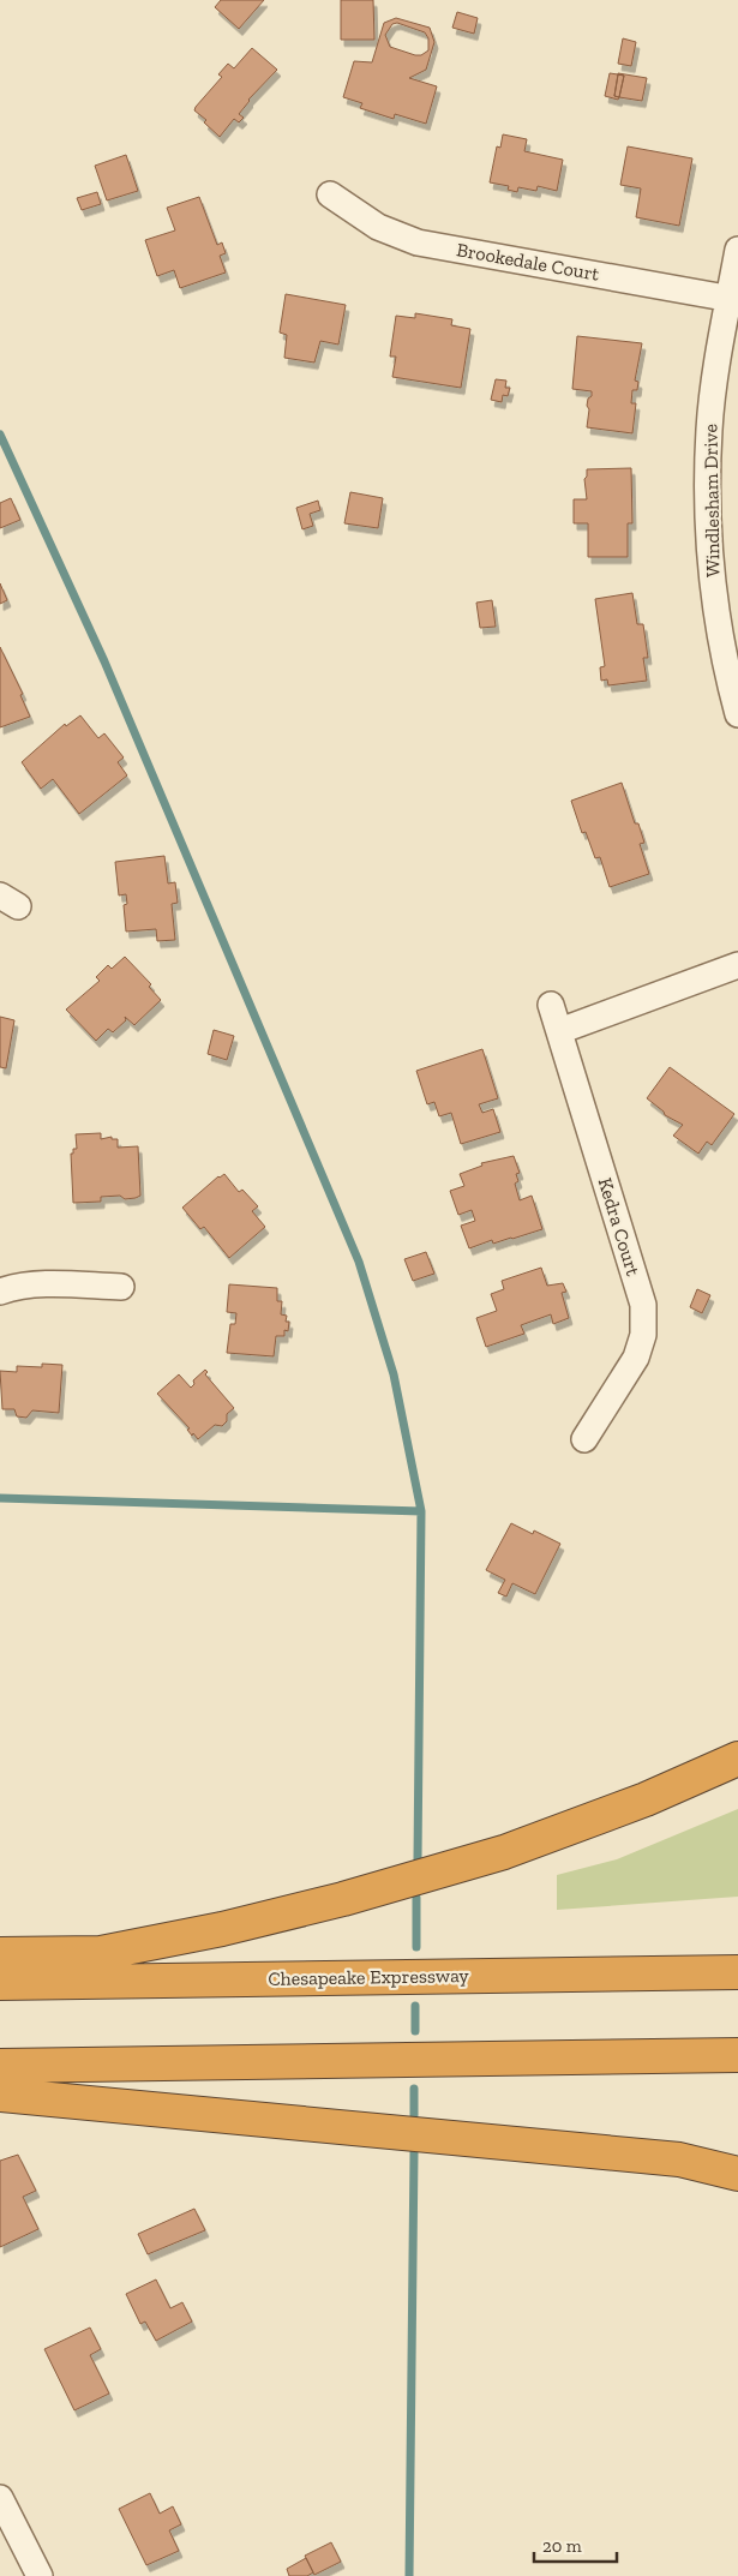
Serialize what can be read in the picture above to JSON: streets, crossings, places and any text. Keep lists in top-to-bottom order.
{
  "streets": {
    "highway": ["Chesapeake Expressway"],
    "street": ["Brookedale Court", "Windlesham Drive", "Kedra Court"]
  },
  "crossings": [
    ["Brookedale Court", "Windlesham Drive"]
  ],
  "scale_bar": "20 m"
}
